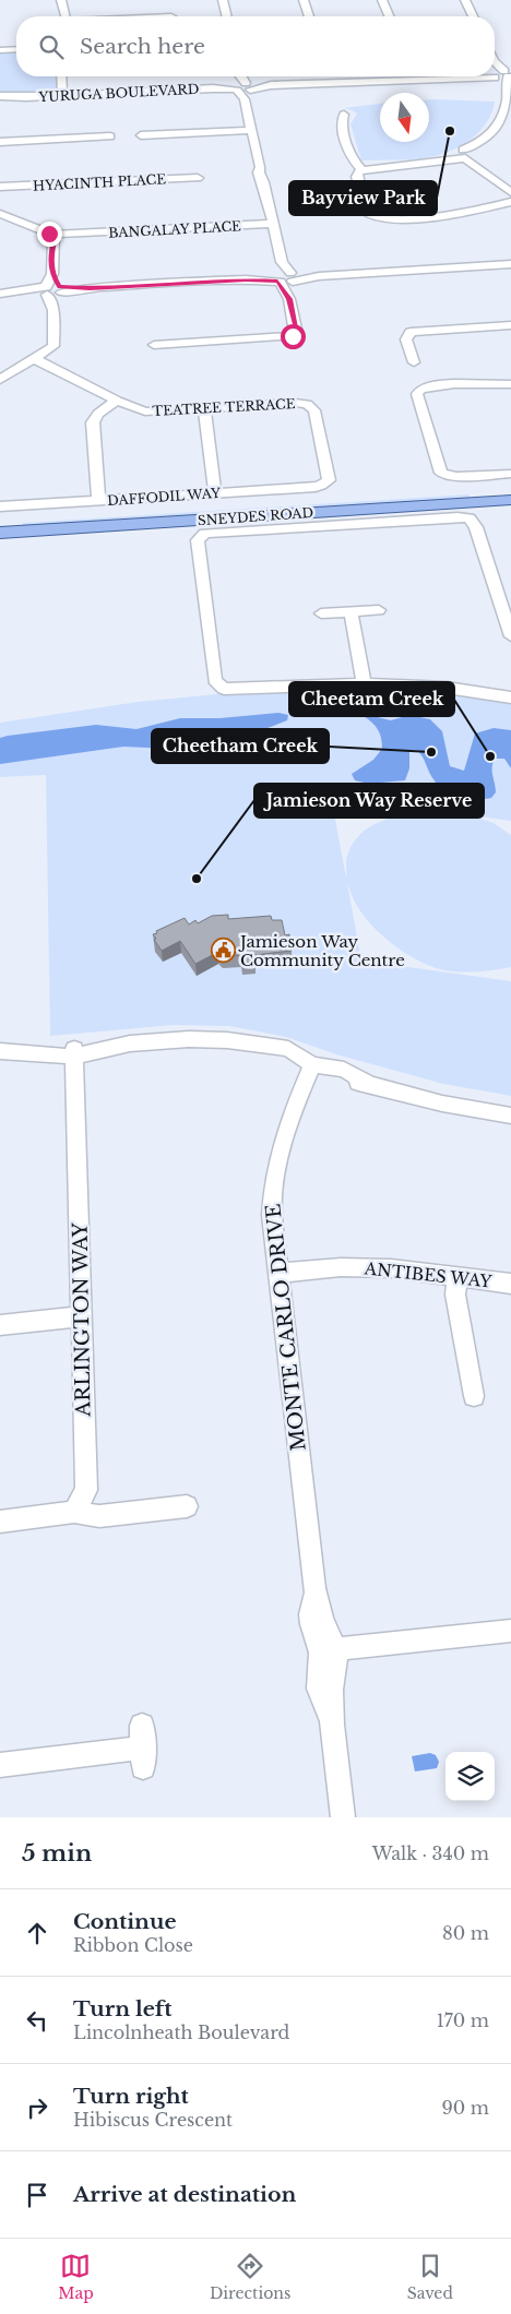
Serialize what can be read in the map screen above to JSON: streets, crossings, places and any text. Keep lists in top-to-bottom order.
{
  "streets": {
    "main road": ["SNEYDES ROAD"],
    "street": [
      "YURUGA BOULEVARD",
      "HYACINTH PLACE",
      "BANGALAY PLACE",
      "TEATREE TERRACE",
      "DAFFODIL WAY",
      "ANTIBES WAY",
      "ARLINGTON WAY",
      "MONTE CARLO DRIVE"
    ]
  },
  "crossings": [
    ["TEATREE TERRACE", "DAFFODIL WAY"],
    ["ANTIBES WAY", "MONTE CARLO DRIVE"]
  ],
  "places": {
    "other": [
      "Bayview Park",
      "Cheetham Creek",
      "Cheetam Creek",
      "Jamieson Way Reserve"
    ],
    "public building": ["Jamieson Way Community Centre"]
  },
  "north": "bottom",
  "page": {
    "search": "Search here",
    "heading": ["5 min", "Walk · 340 m"],
    "list": [
      ["Continue", "Ribbon Close", "80 m"],
      ["Turn left", "Lincolnheath Boulevard", "170 m"],
      ["Turn right", "Hibiscus Crescent", "90 m"],
      "Arrive at destination"
    ],
    "nav": ["Map", "Directions", "Saved"]
  }
}
